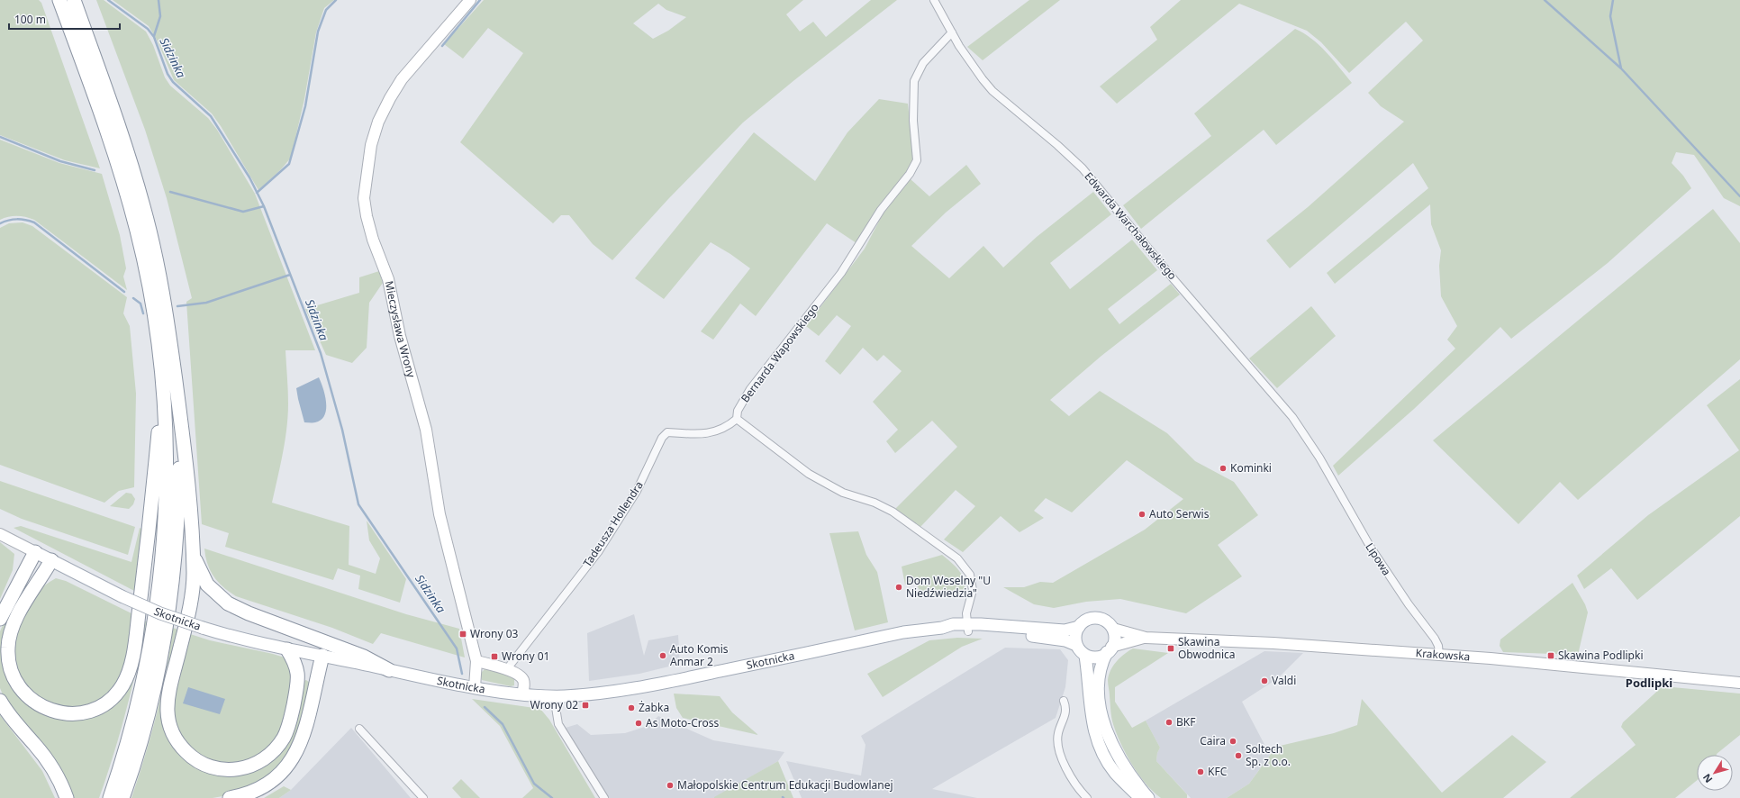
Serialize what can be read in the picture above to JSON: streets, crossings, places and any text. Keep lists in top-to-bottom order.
{
  "streets": {
    "main road": ["Skotnicka"],
    "street": [
      "Edwarda Warchałowskiego",
      "Mieczysława Wrony",
      "Bernarda Wapowskiego",
      "Tadeusza Hollendra",
      "Lipowa",
      "Krakowska"
    ]
  },
  "crossings": [
    ["Edwarda Warchałowskiego", "Bernarda Wapowskiego"],
    ["Edwarda Warchałowskiego", "Lipowa"],
    ["Mieczysława Wrony", "Skotnicka"],
    ["Bernarda Wapowskiego", "Tadeusza Hollendra"],
    ["Lipowa", "Krakowska"],
    ["Skotnicka", "Krakowska"]
  ],
  "districts": ["Podlipki"],
  "water": ["Sidzinka"],
  "places": {
    "other": [
      "Kominki",
      "Auto Serwis",
      "Dom Weselny \"U Niedźwiedzia\"",
      "Auto Komis Anmar 2",
      "Valdi",
      "Żabka",
      "BKF",
      "As Moto-Cross",
      "Caira",
      "Soltech Sp. z o.o.",
      "KFC",
      "Małopolskie Centrum Edukacji Budowlanej"
    ],
    "transit": [
      "Wrony 03",
      "Skawina Obwodnica",
      "Skawina Podlipki",
      "Wrony 01",
      "Wrony 02"
    ]
  },
  "scale_bar": "100 m",
  "north": "bottom left"
}
